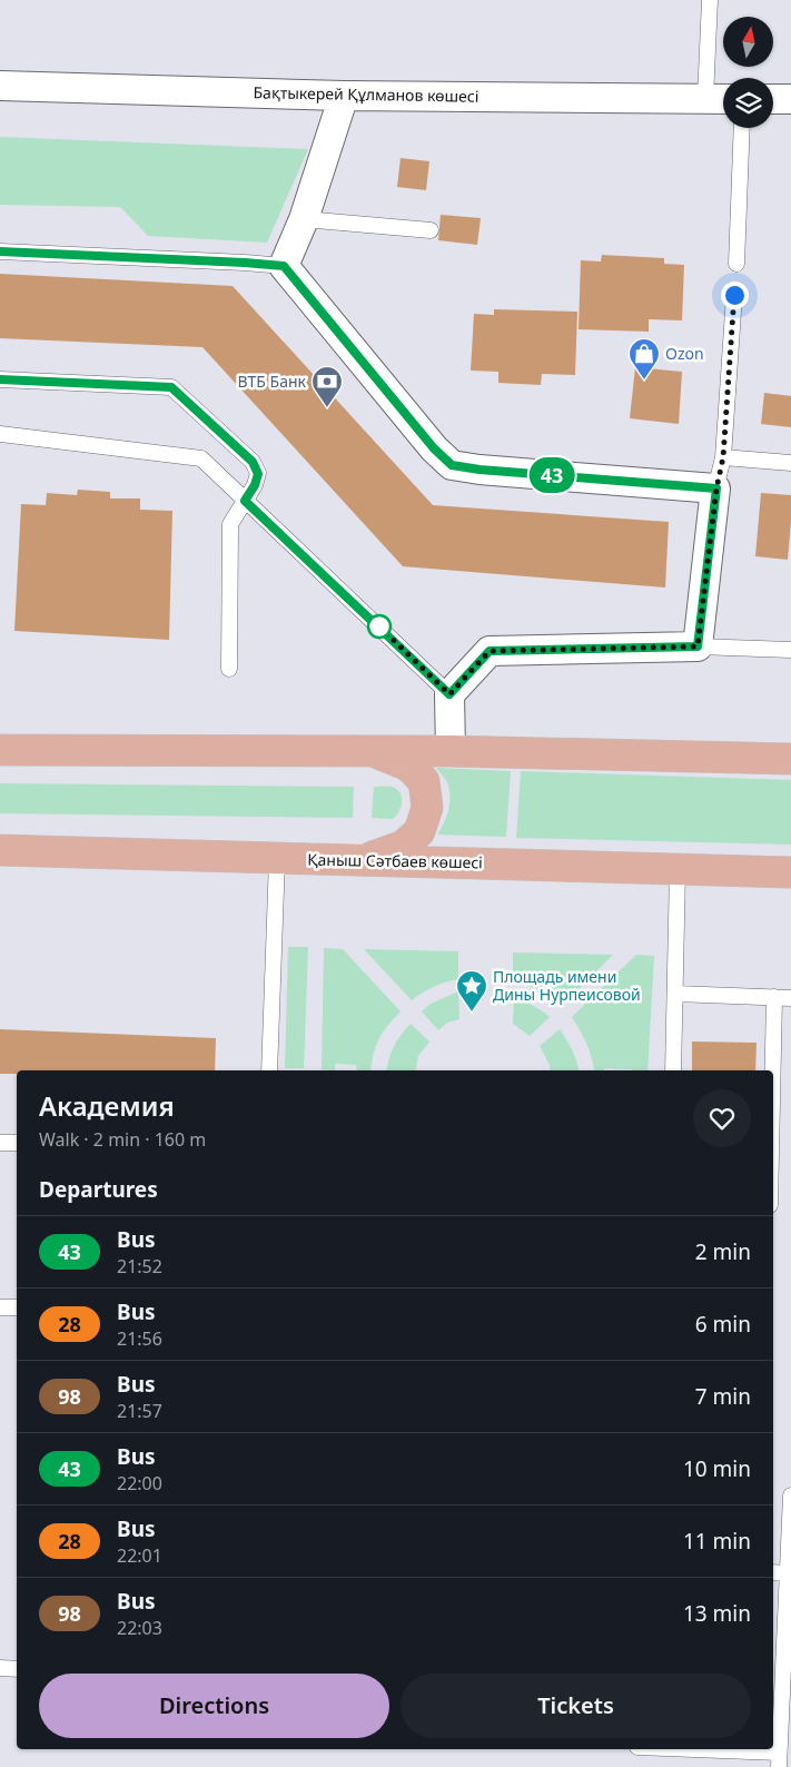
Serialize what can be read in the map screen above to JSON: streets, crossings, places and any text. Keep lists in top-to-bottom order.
{
  "streets": {
    "main road": ["Қаныш Сәтбаев көшесі"],
    "street": ["Бақтыкерей Құлманов көшесі"]
  },
  "places": {
    "shop": ["Ozon"],
    "bank": ["ВТБ Банк"],
    "place": ["Площадь имени Дины Нурпеисовой"]
  },
  "lines": ["bus line 43"],
  "north": "top",
  "page": {
    "on_map": "43",
    "heading": [
      ["Академия", "Walk · 2 min · 160 m"],
      "Departures"
    ],
    "list": [
      {
        "mark": "43",
        "name": "Bus",
        "note": "21:52",
        "value": "2 min"
      },
      {
        "mark": "28",
        "name": "Bus",
        "note": "21:56",
        "value": "6 min"
      },
      {
        "mark": "98",
        "name": "Bus",
        "note": "21:57",
        "value": "7 min"
      },
      {
        "mark": "43",
        "name": "Bus",
        "note": "22:00",
        "value": "10 min"
      },
      {
        "mark": "28",
        "name": "Bus",
        "note": "22:01",
        "value": "11 min"
      },
      {
        "mark": "98",
        "name": "Bus",
        "note": "22:03",
        "value": "13 min"
      }
    ],
    "buttons": ["Directions", "Tickets"]
  }
}
